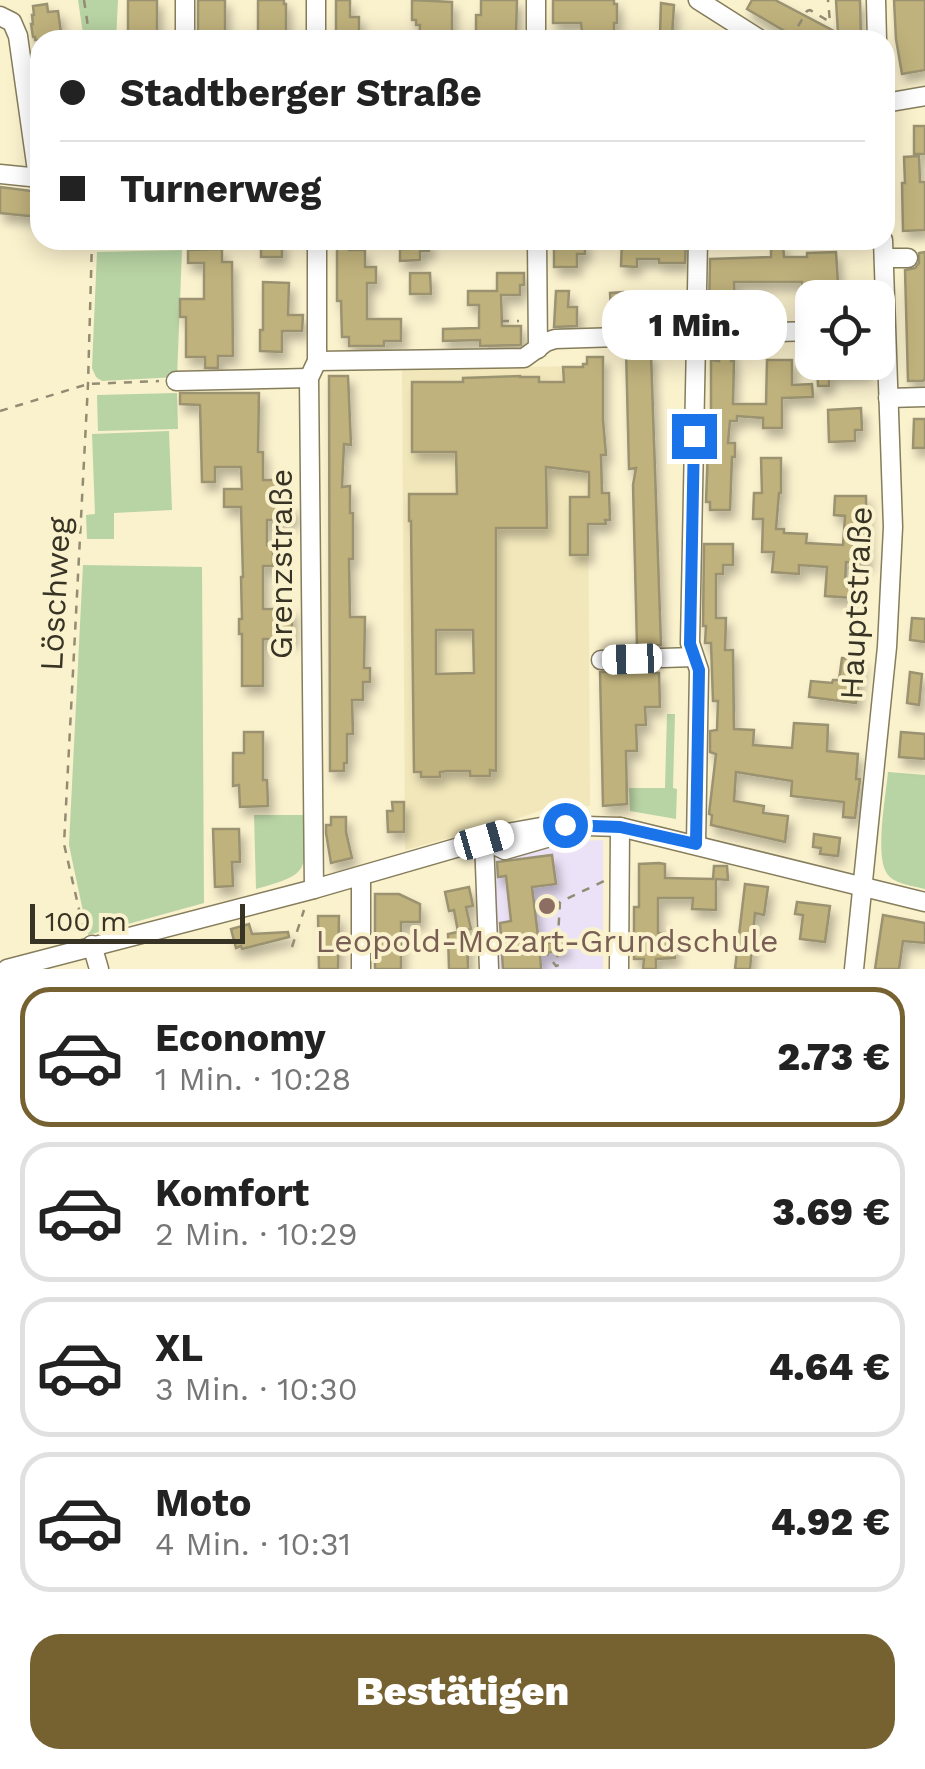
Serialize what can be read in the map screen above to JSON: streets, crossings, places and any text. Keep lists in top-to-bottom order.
{
  "streets": {
    "street": ["Grenzstraße", "Hauptstraße"],
    "path": ["Löschweg"]
  },
  "places": ["Leopold-Mozart-Grundschule"],
  "scale_bar": "100 m",
  "page": {
    "banner": ["Stadtberger Straße", "Turnerweg"],
    "bubble": "1 Min.",
    "scale": "100 m",
    "list": [
      {
        "name": "Economy",
        "note": "1 Min. · 10:28",
        "value": "2.73 €"
      },
      {
        "name": "Komfort",
        "note": "2 Min. · 10:29",
        "value": "3.69 €"
      },
      {
        "name": "XL",
        "note": "3 Min. · 10:30",
        "value": "4.64 €"
      },
      {
        "name": "Moto",
        "note": "4 Min. · 10:31",
        "value": "4.92 €"
      }
    ],
    "buttons": "Bestätigen"
  }
}
